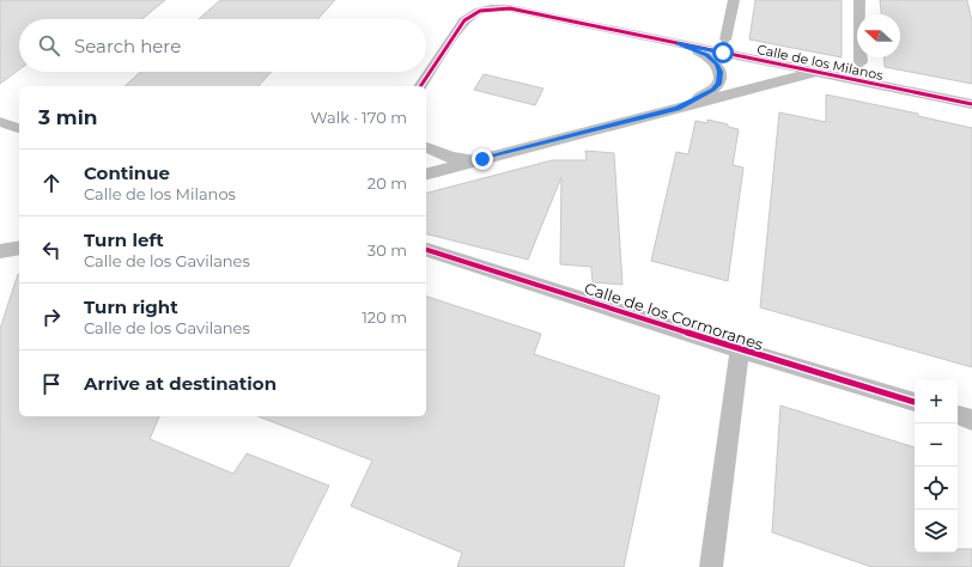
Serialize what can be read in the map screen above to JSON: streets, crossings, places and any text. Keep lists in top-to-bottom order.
{
  "streets": {
    "street": ["Calle de los Milanos", "Calle de los Cormoranes"]
  },
  "north": "left",
  "page": {
    "search": "Search here",
    "heading": ["3 min", "Walk · 170 m"],
    "list": [
      ["Continue", "Calle de los Milanos", "20 m"],
      ["Turn left", "Calle de los Gavilanes", "30 m"],
      ["Turn right", "Calle de los Gavilanes", "120 m"],
      "Arrive at destination"
    ],
    "map_buttons": ["+", "−"]
  }
}
